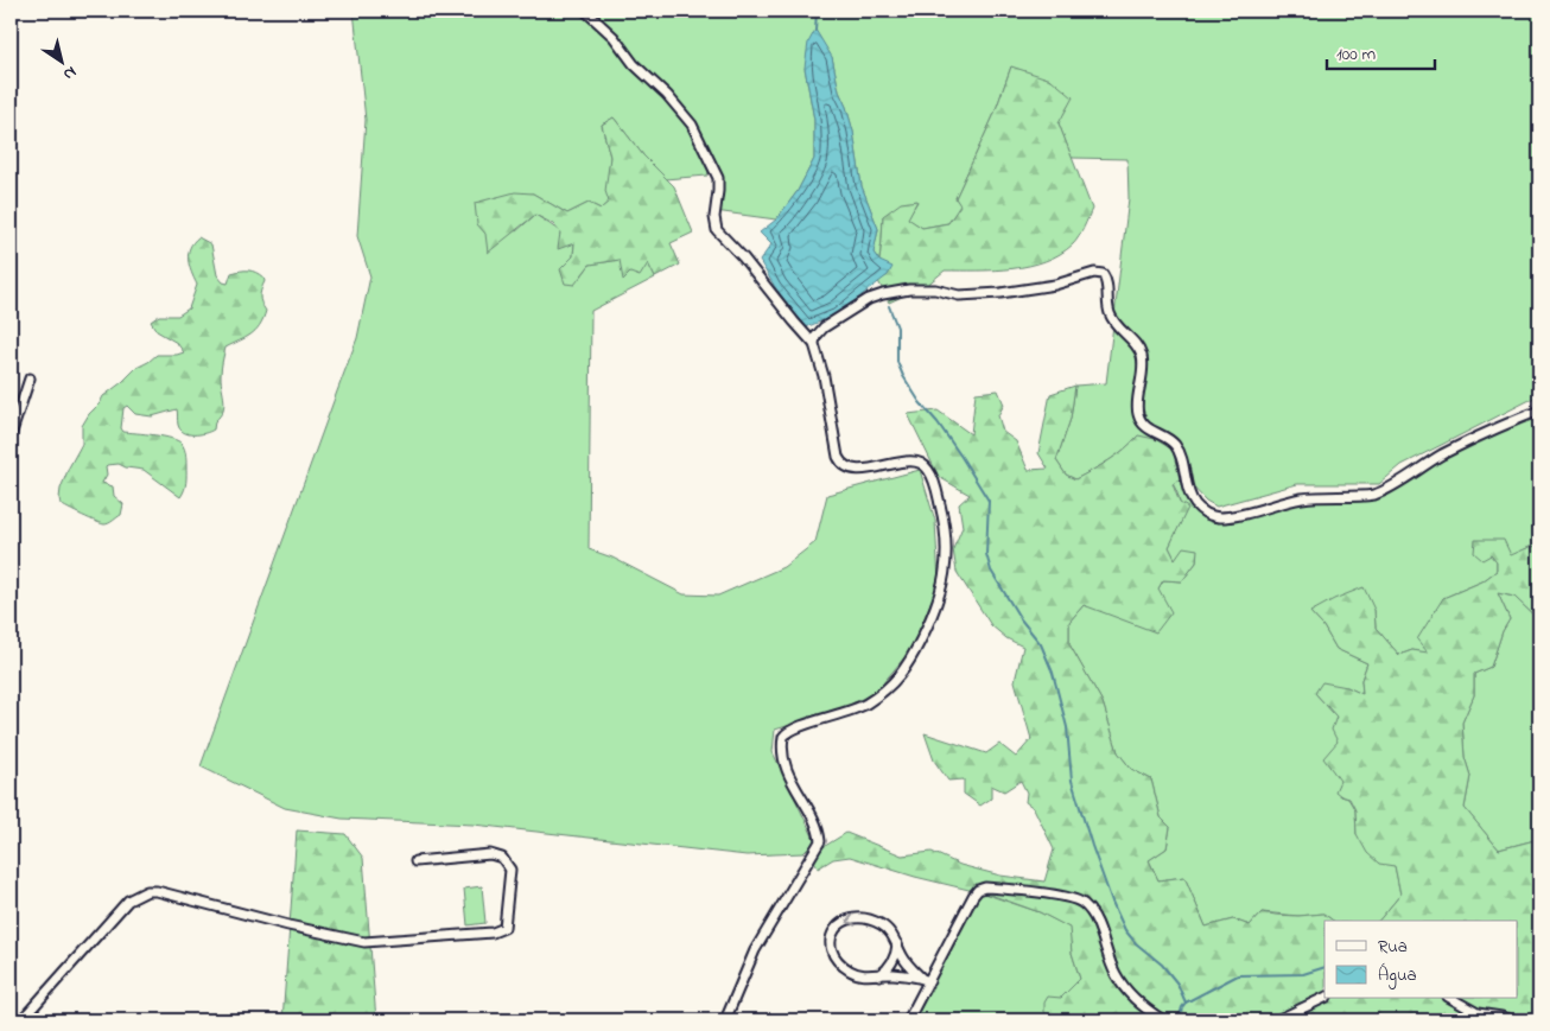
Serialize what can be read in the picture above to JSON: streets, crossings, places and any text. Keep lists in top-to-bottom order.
{
  "legend": ["Rua", "Água"],
  "scale_bar": "100 m",
  "north": "bottom right"
}
